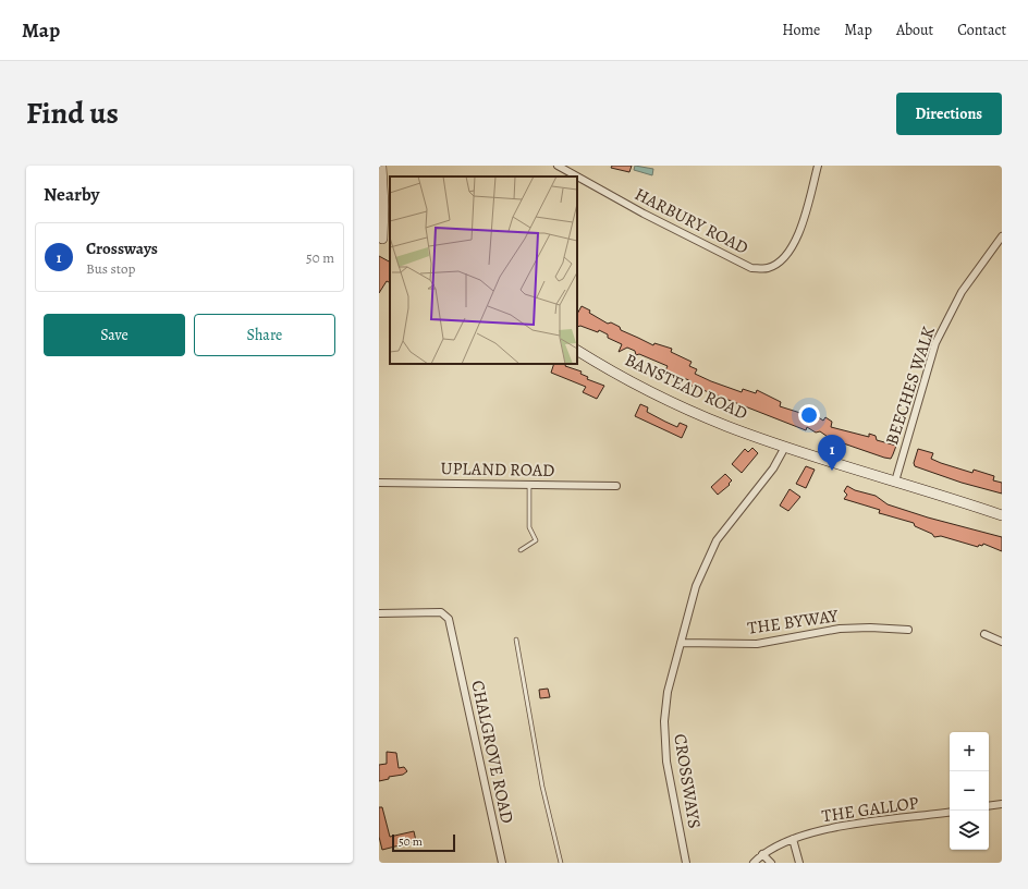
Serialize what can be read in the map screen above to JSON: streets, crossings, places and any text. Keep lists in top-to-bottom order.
{
  "streets": {
    "street": [
      "HARBURY ROAD",
      "BEECHES WALK",
      "BANSTEAD ROAD",
      "UPLAND ROAD",
      "THE BYWAY",
      "CHALGROVE ROAD",
      "CROSSWAYS",
      "THE GALLOP"
    ]
  },
  "crossings": [
    ["BEECHES WALK", "BANSTEAD ROAD"],
    ["BANSTEAD ROAD", "CROSSWAYS"],
    ["THE BYWAY", "CROSSWAYS"]
  ],
  "scale_bar": "50 m",
  "page": {
    "header": "Map",
    "nav": [
      "Home",
      "Map",
      "About",
      "Contact"
    ],
    "title": "Find us",
    "buttons": [
      "Directions",
      ["Save", "Share"]
    ],
    "heading": "Nearby",
    "list": [
      {
        "mark": "1",
        "name": "Crossways",
        "note": "Bus stop",
        "value": "50 m"
      }
    ],
    "pins": "1",
    "map_buttons": ["+", "−"],
    "scale": "50 m"
  }
}
